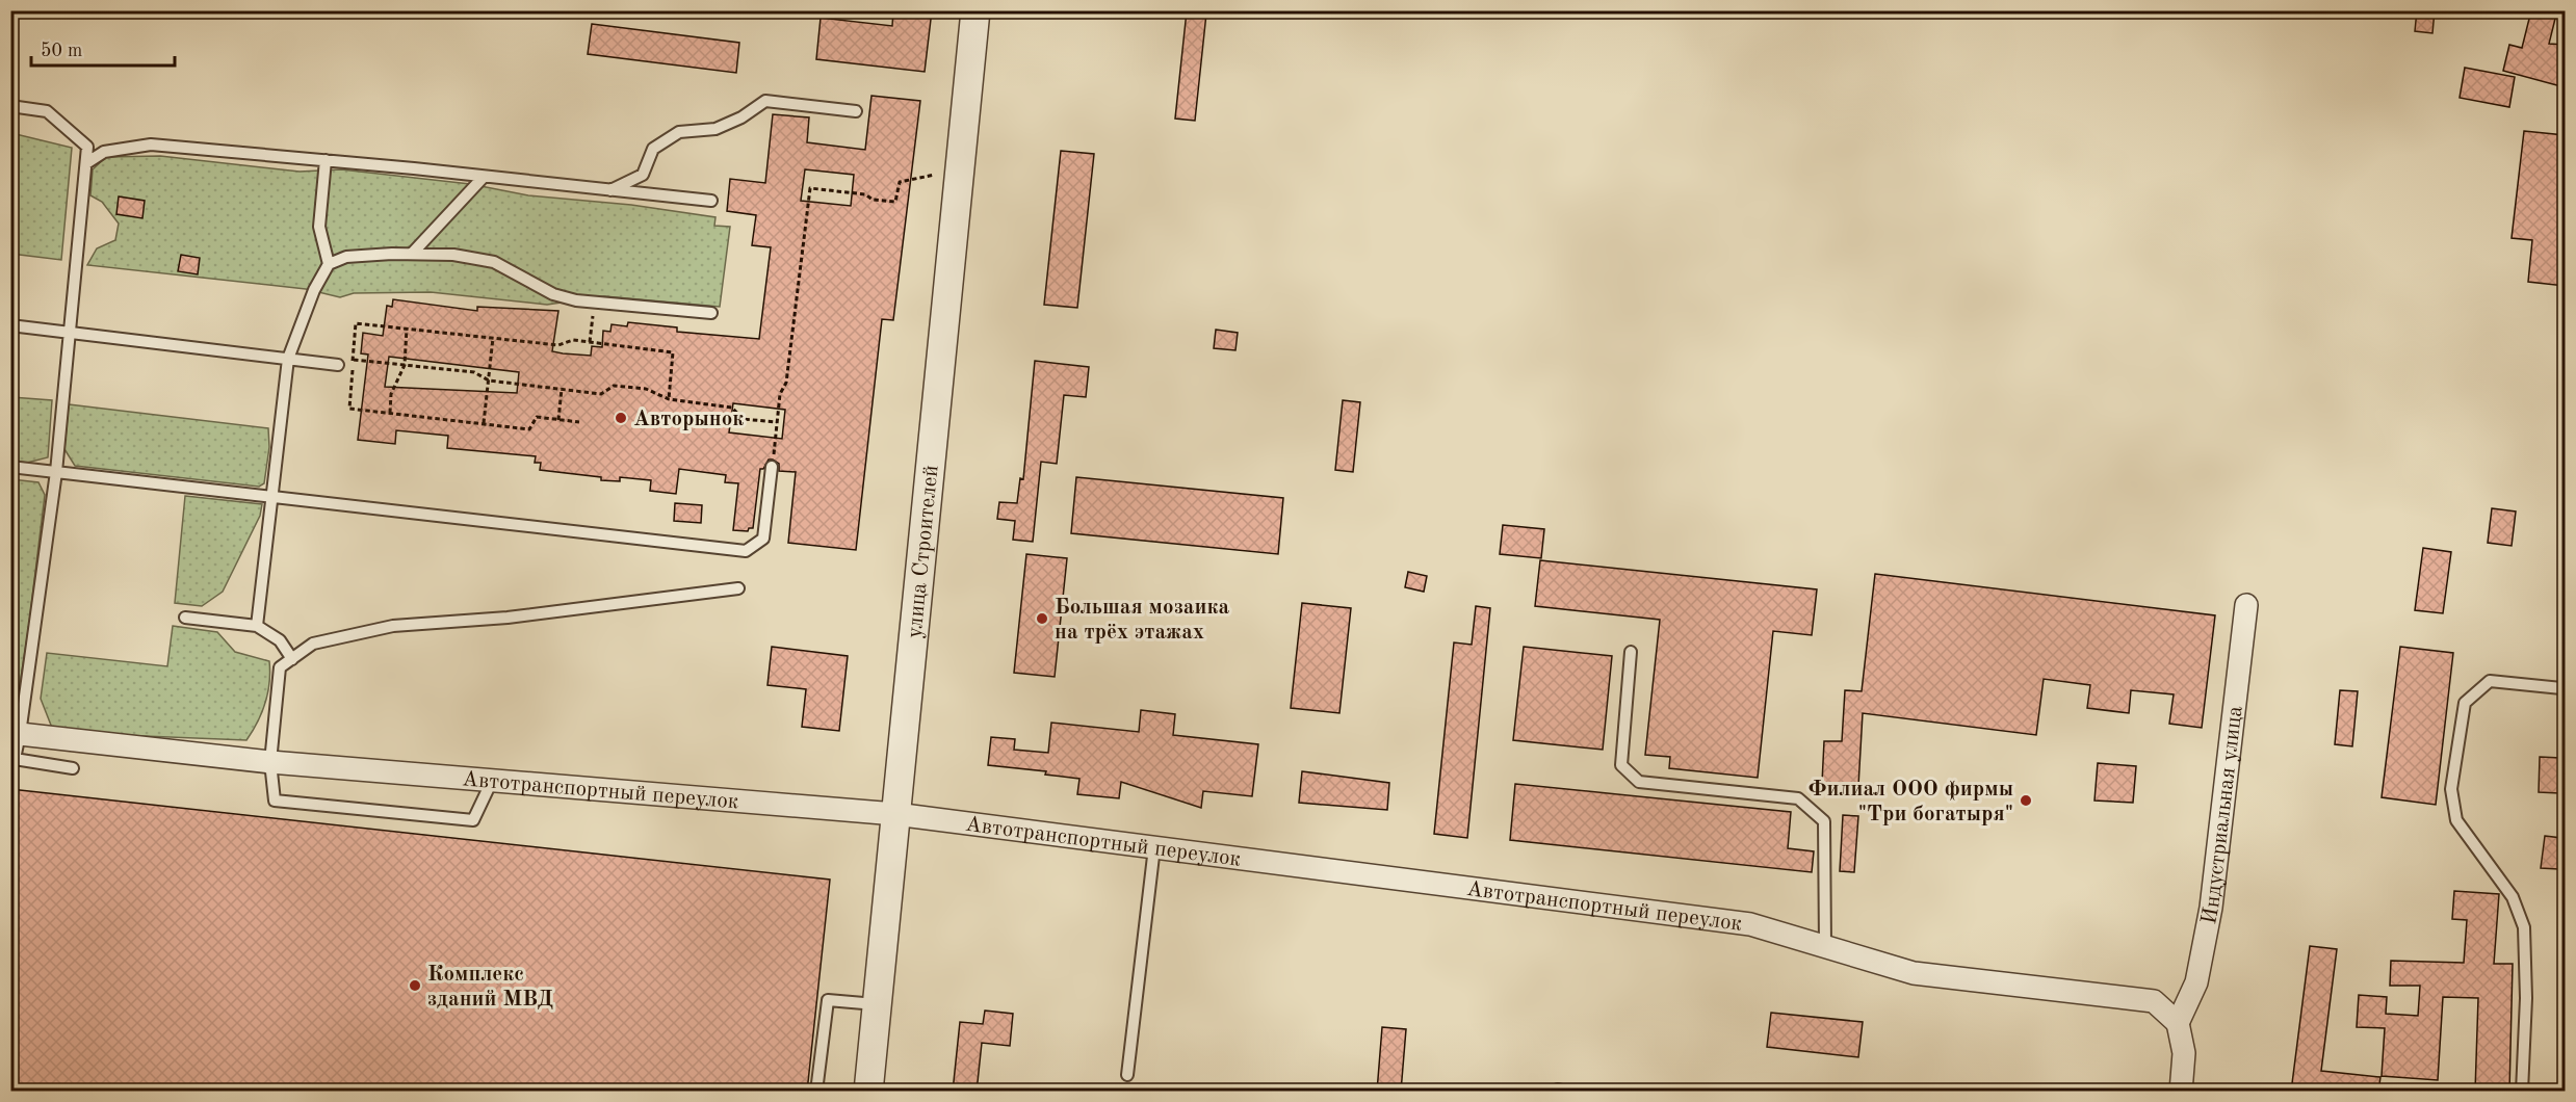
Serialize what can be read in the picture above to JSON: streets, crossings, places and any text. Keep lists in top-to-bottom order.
{
  "streets": {
    "street": ["улица Строителей", "Автотранспортный переулок", "Индустриальная улица"]
  },
  "crossings": [
    ["улица Строителей", "Автотранспортный переулок"],
    ["Автотранспортный переулок", "Индустриальная улица"]
  ],
  "places": [
    "Авторынок",
    "Большая мозаика на трёх этажах",
    "Филиал ООО фирмы \"Три богатыря\"",
    "Комплекс зданий МВД"
  ],
  "scale_bar": "50 m"
}
